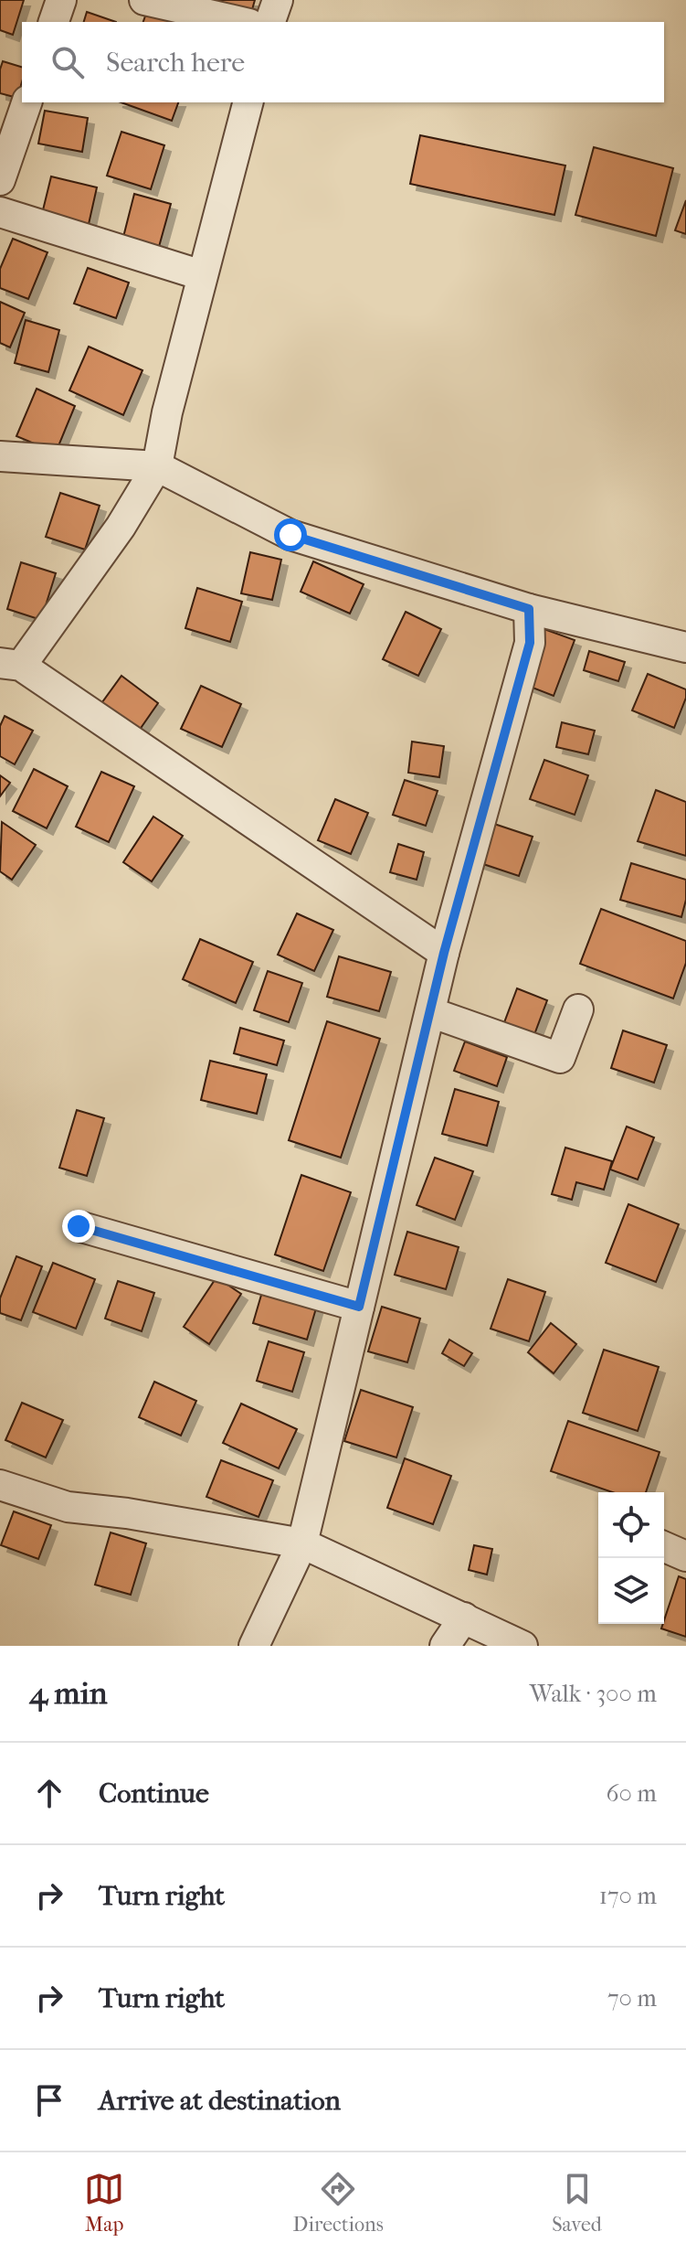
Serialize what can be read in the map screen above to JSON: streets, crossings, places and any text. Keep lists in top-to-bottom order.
{
  "page": {
    "search": "Search here",
    "heading": ["4 min", "Walk · 300 m"],
    "list": [
      ["Continue", "60 m"],
      ["Turn right", "170 m"],
      ["Turn right", "70 m"],
      "Arrive at destination"
    ],
    "nav": ["Map", "Directions", "Saved"]
  }
}
